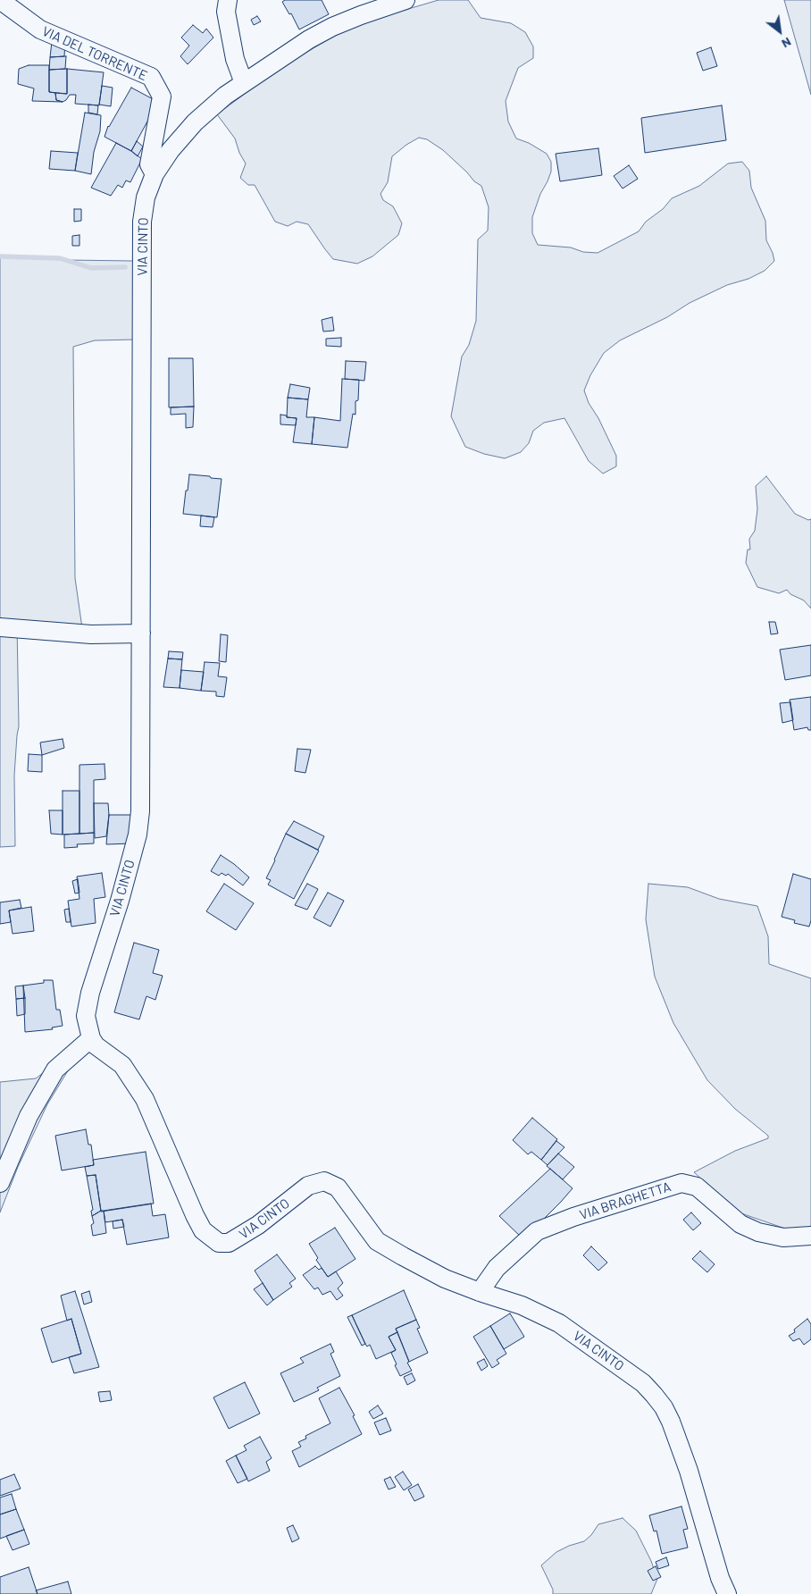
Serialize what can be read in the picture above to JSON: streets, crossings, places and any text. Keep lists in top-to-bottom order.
{
  "streets": {
    "street": ["VIA DEL TORRENTE", "VIA CINTO", "VIA BRAGHETTA"]
  },
  "crossings": [
    ["VIA DEL TORRENTE", "VIA CINTO"],
    ["VIA CINTO", "VIA BRAGHETTA"]
  ],
  "north": "bottom right"
}
